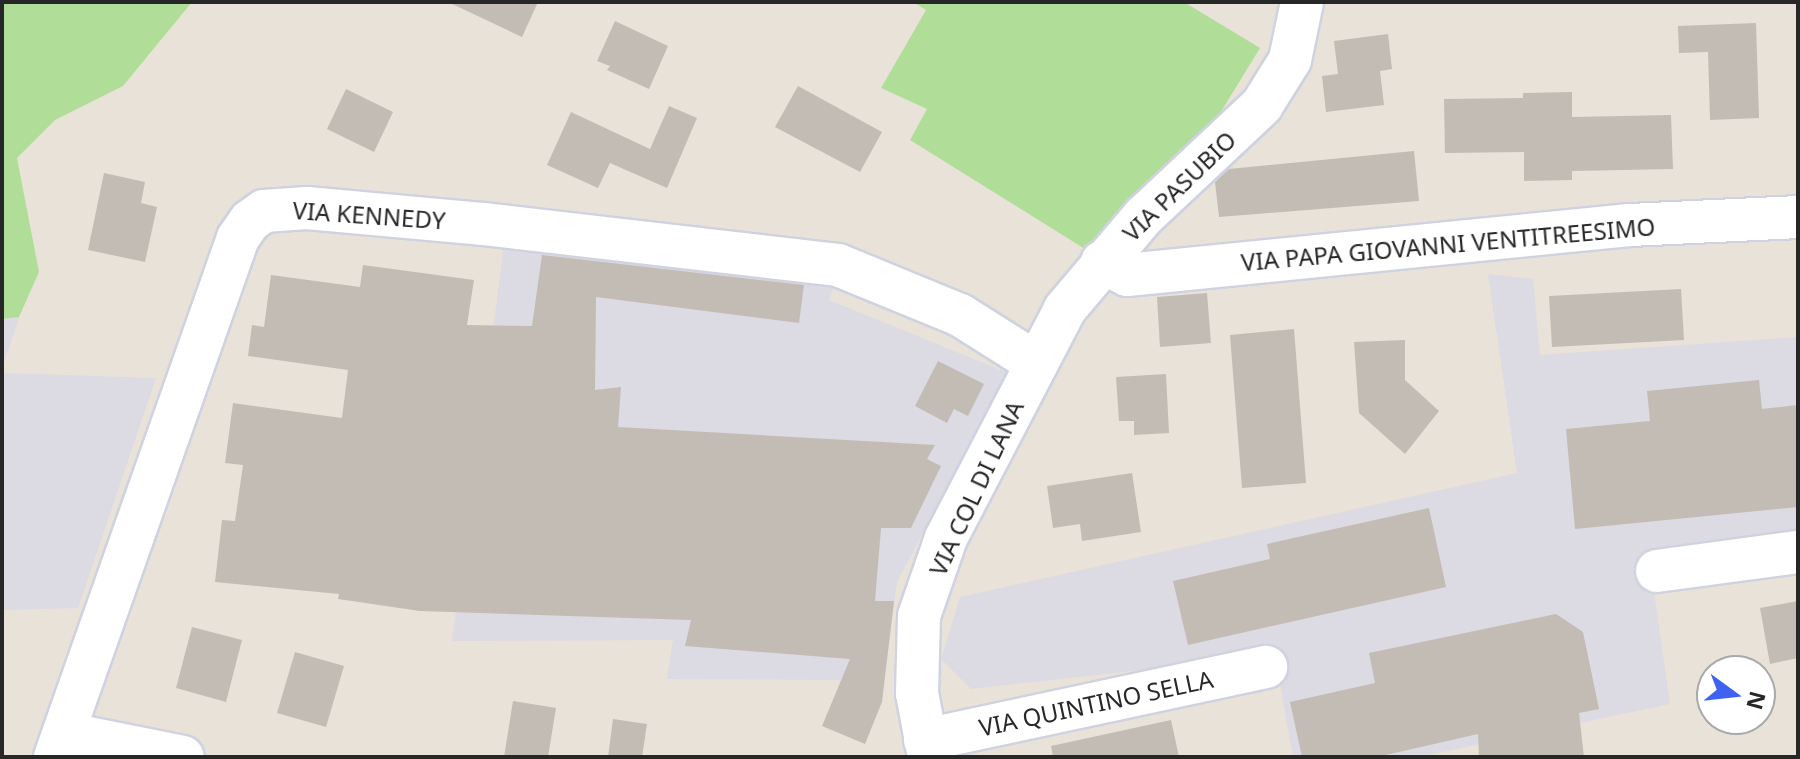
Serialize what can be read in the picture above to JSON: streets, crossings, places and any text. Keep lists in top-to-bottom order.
{
  "streets": {
    "street": [
      "VIA PASUBIO",
      "VIA KENNEDY",
      "VIA PAPA GIOVANNI VENTITREESIMO",
      "VIA COL DI LANA",
      "VIA QUINTINO SELLA"
    ]
  },
  "crossings": [
    ["VIA PASUBIO", "VIA KENNEDY"],
    ["VIA PASUBIO", "VIA PAPA GIOVANNI VENTITREESIMO"],
    ["VIA PASUBIO", "VIA COL DI LANA"],
    ["VIA KENNEDY", "VIA COL DI LANA"],
    ["VIA COL DI LANA", "VIA QUINTINO SELLA"]
  ],
  "north": "right"
}
